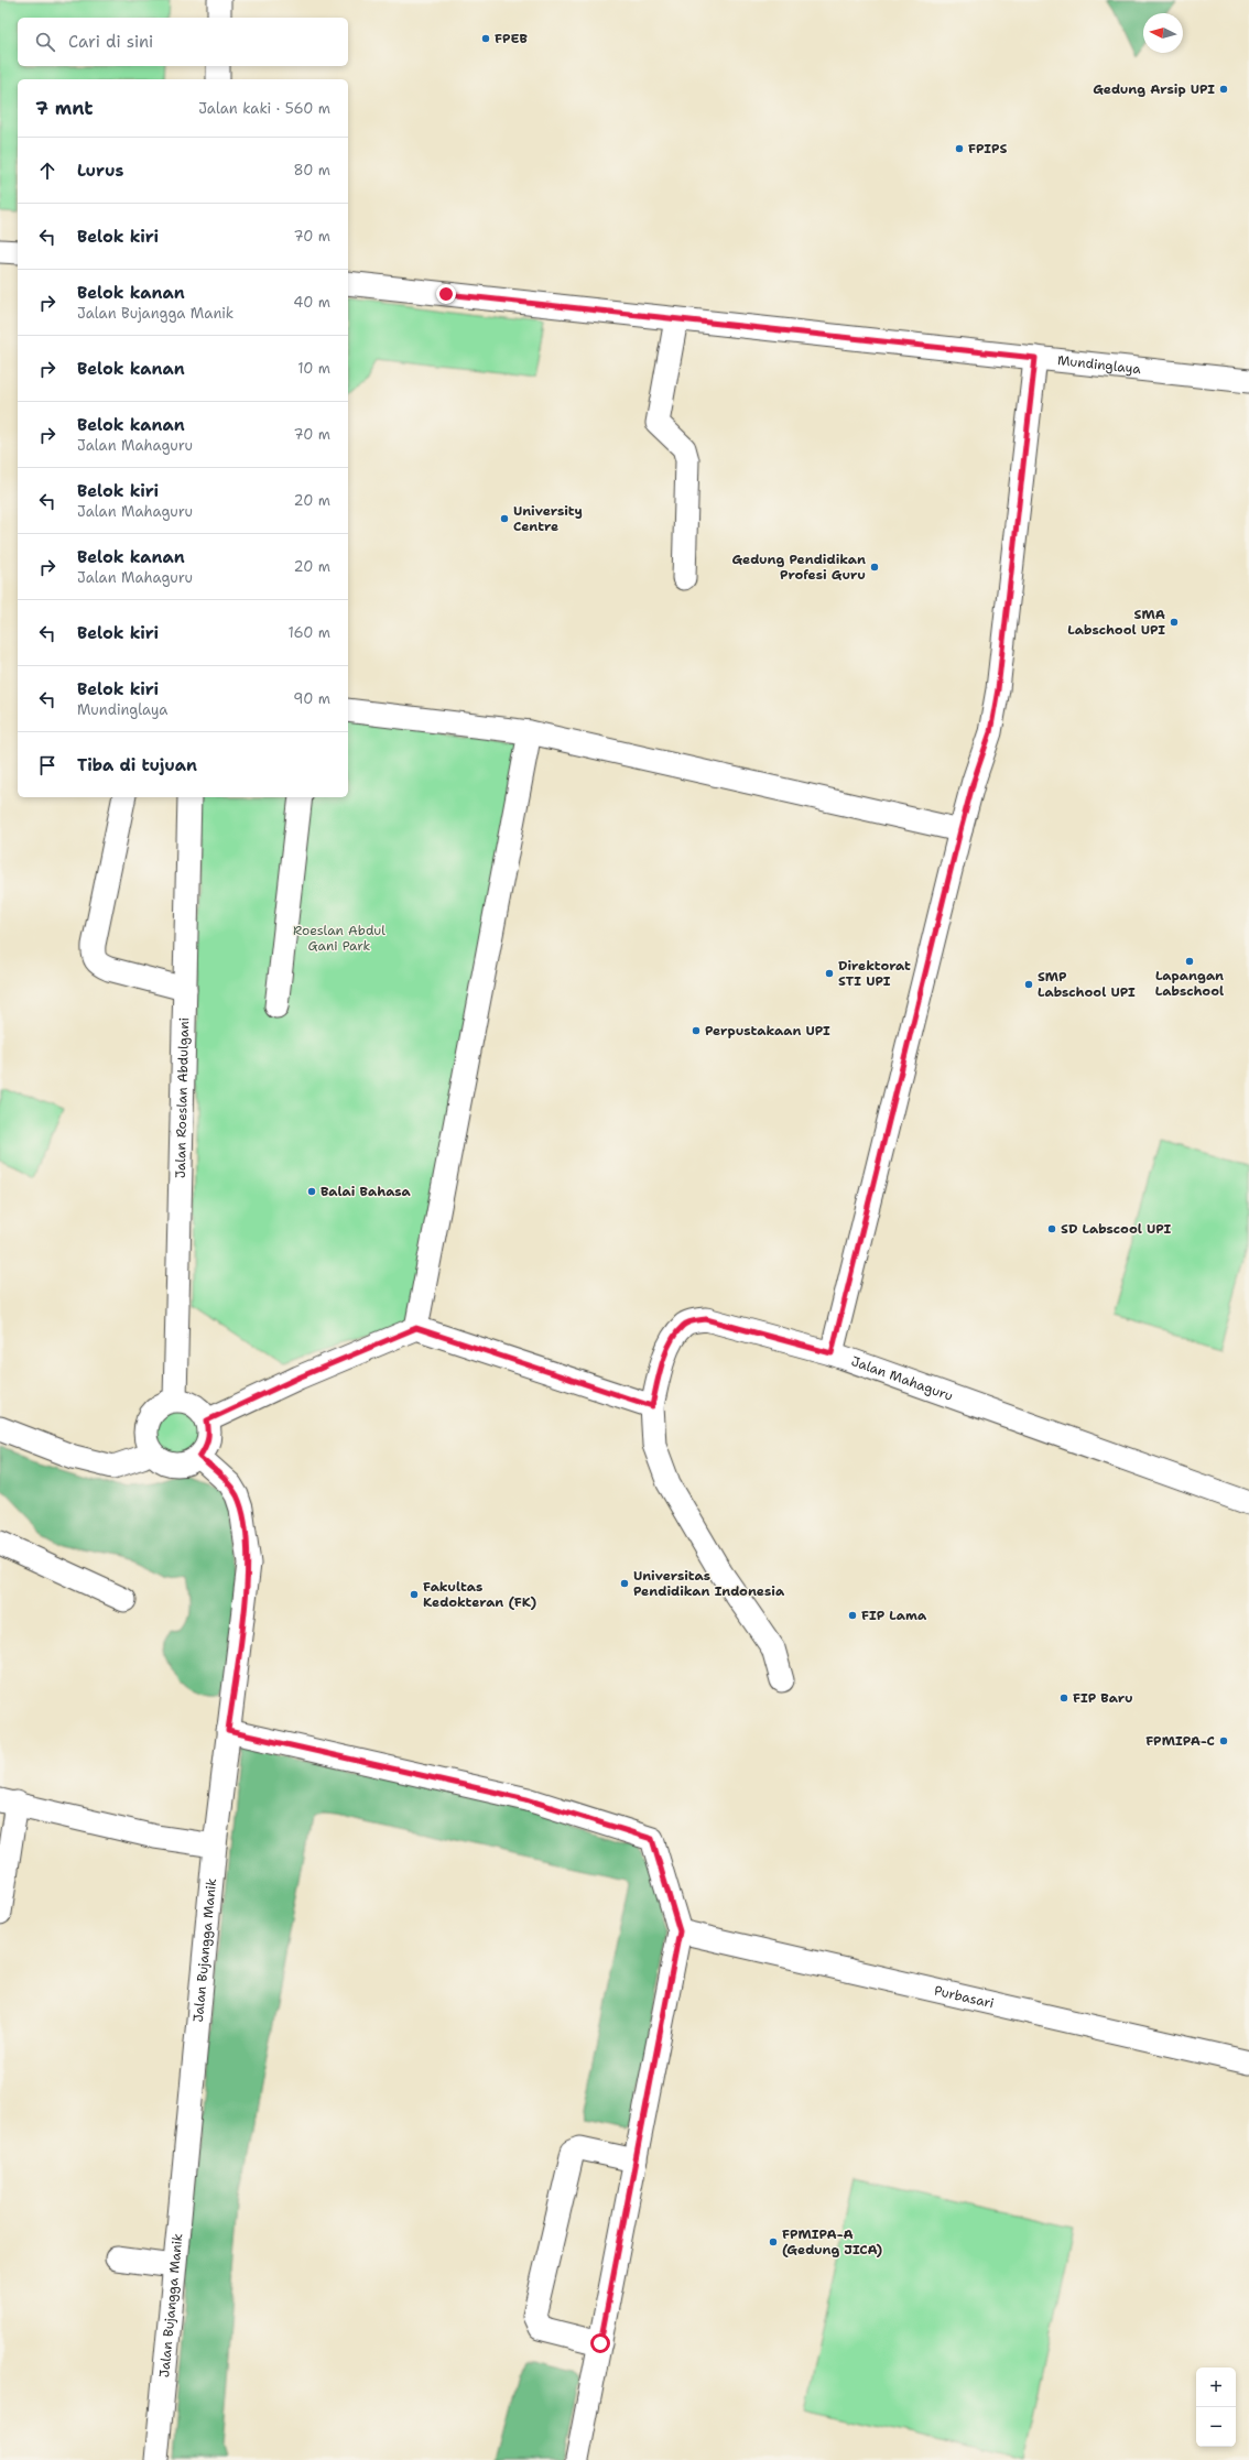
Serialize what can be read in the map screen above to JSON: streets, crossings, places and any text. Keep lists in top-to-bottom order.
{
  "streets": {
    "lane": [
      "Mundinglaya",
      "Jalan Roeslan Abdulgani",
      "Jalan Mahaguru",
      "Jalan Bujangga Manik",
      "Purbasari"
    ]
  },
  "crossings": [
    ["Jalan Roeslan Abdulgani", "Jalan Bujangga Manik"]
  ],
  "parks": ["Roeslan Abdul Gani Park"],
  "places": [
    "FPEB",
    "Gedung Arsip UPI",
    "FPIPS",
    "University Centre",
    "Gedung Pendidikan Profesi Guru",
    "SMA Labschool UPI",
    "Lapangan Labschool",
    "Direktorat STI UPI",
    "SMP Labschool UPI",
    "Perpustakaan UPI",
    "Balai Bahasa",
    "SD Labscool UPI",
    "Universitas Pendidikan Indonesia",
    "Fakultas Kedokteran (FK)",
    "FIP Lama",
    "FIP Baru",
    "FPMIPA-C",
    "FPMIPA-A (Gedung JICA)"
  ],
  "north": "left",
  "page": {
    "search": "Cari di sini",
    "heading": ["7 mnt", "Jalan kaki · 560 m"],
    "list": [
      ["Lurus", "80 m"],
      ["Belok kiri", "70 m"],
      ["Belok kanan", "Jalan Bujangga Manik", "40 m"],
      ["Belok kanan", "10 m"],
      ["Belok kanan", "Jalan Mahaguru", "70 m"],
      ["Belok kiri", "Jalan Mahaguru", "20 m"],
      ["Belok kanan", "Jalan Mahaguru", "20 m"],
      ["Belok kiri", "160 m"],
      ["Belok kiri", "Mundinglaya", "90 m"],
      "Tiba di tujuan"
    ],
    "map_buttons": ["+", "−"]
  }
}
